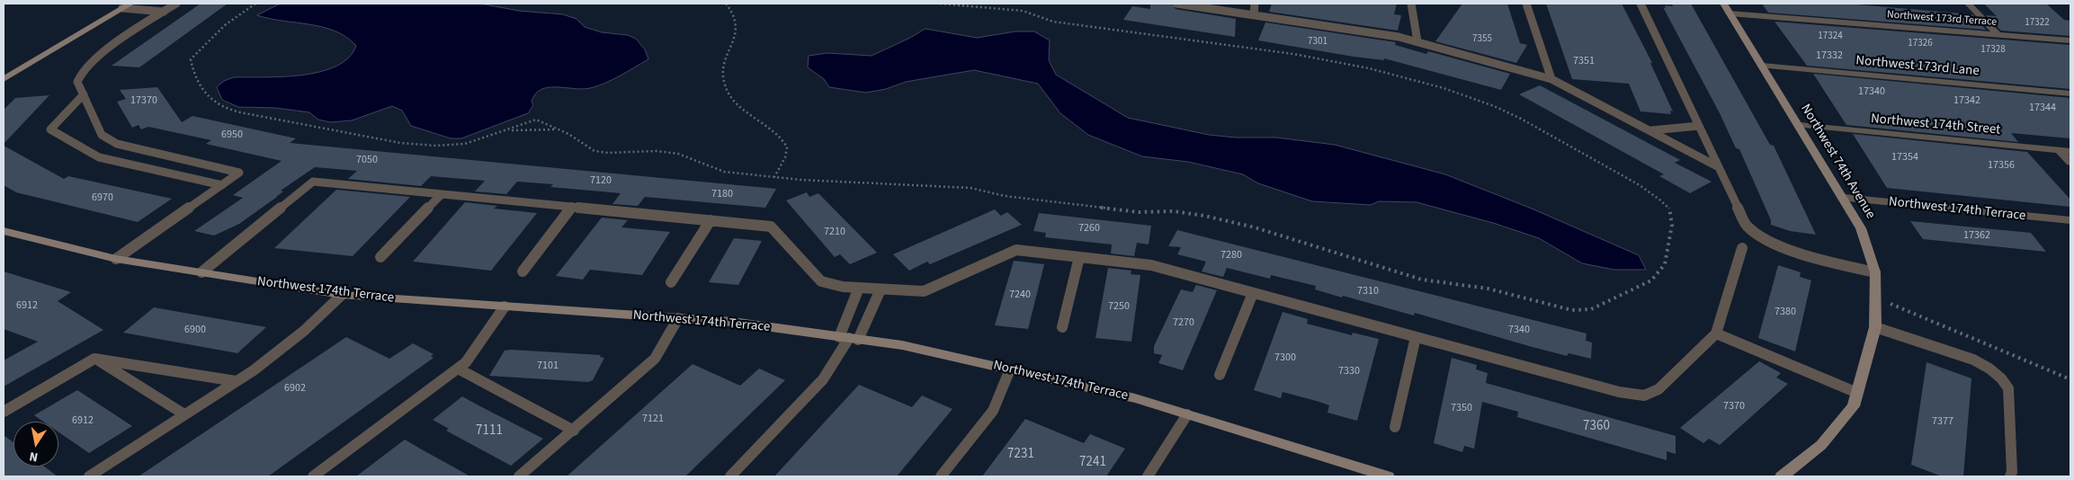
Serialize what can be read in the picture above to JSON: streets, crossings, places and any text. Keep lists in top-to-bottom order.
{
  "streets": {
    "street": [
      "Northwest 173rd Terrace",
      "Northwest 173rd Lane",
      "Northwest 174th Street",
      "Northwest 74th Avenue",
      "Northwest 174th Terrace"
    ]
  },
  "crossings": [
    ["Northwest 173rd Terrace", "Northwest 74th Avenue"],
    ["Northwest 173rd Lane", "Northwest 74th Avenue"],
    ["Northwest 174th Street", "Northwest 74th Avenue"],
    ["Northwest 74th Avenue", "Northwest 174th Terrace"]
  ],
  "house_numbers": [
    "17322",
    "17324",
    "7355",
    "7301",
    "17326",
    "17328",
    "17332",
    "7351",
    "17340",
    "17370",
    "17342",
    "17344",
    "6950",
    "17354",
    "7050",
    "17356",
    "7120",
    "7180",
    "6970",
    "7260",
    "7210",
    "17362",
    "7280",
    "7310",
    "7240",
    "6912",
    "7250",
    "7380",
    "7270",
    "6900",
    "7340",
    "7300",
    "7101",
    "7330",
    "6902",
    "7370",
    "7350",
    "7121",
    "6912",
    "7377",
    "7360",
    "7111",
    "7231",
    "7241"
  ],
  "north": "bottom"
}
